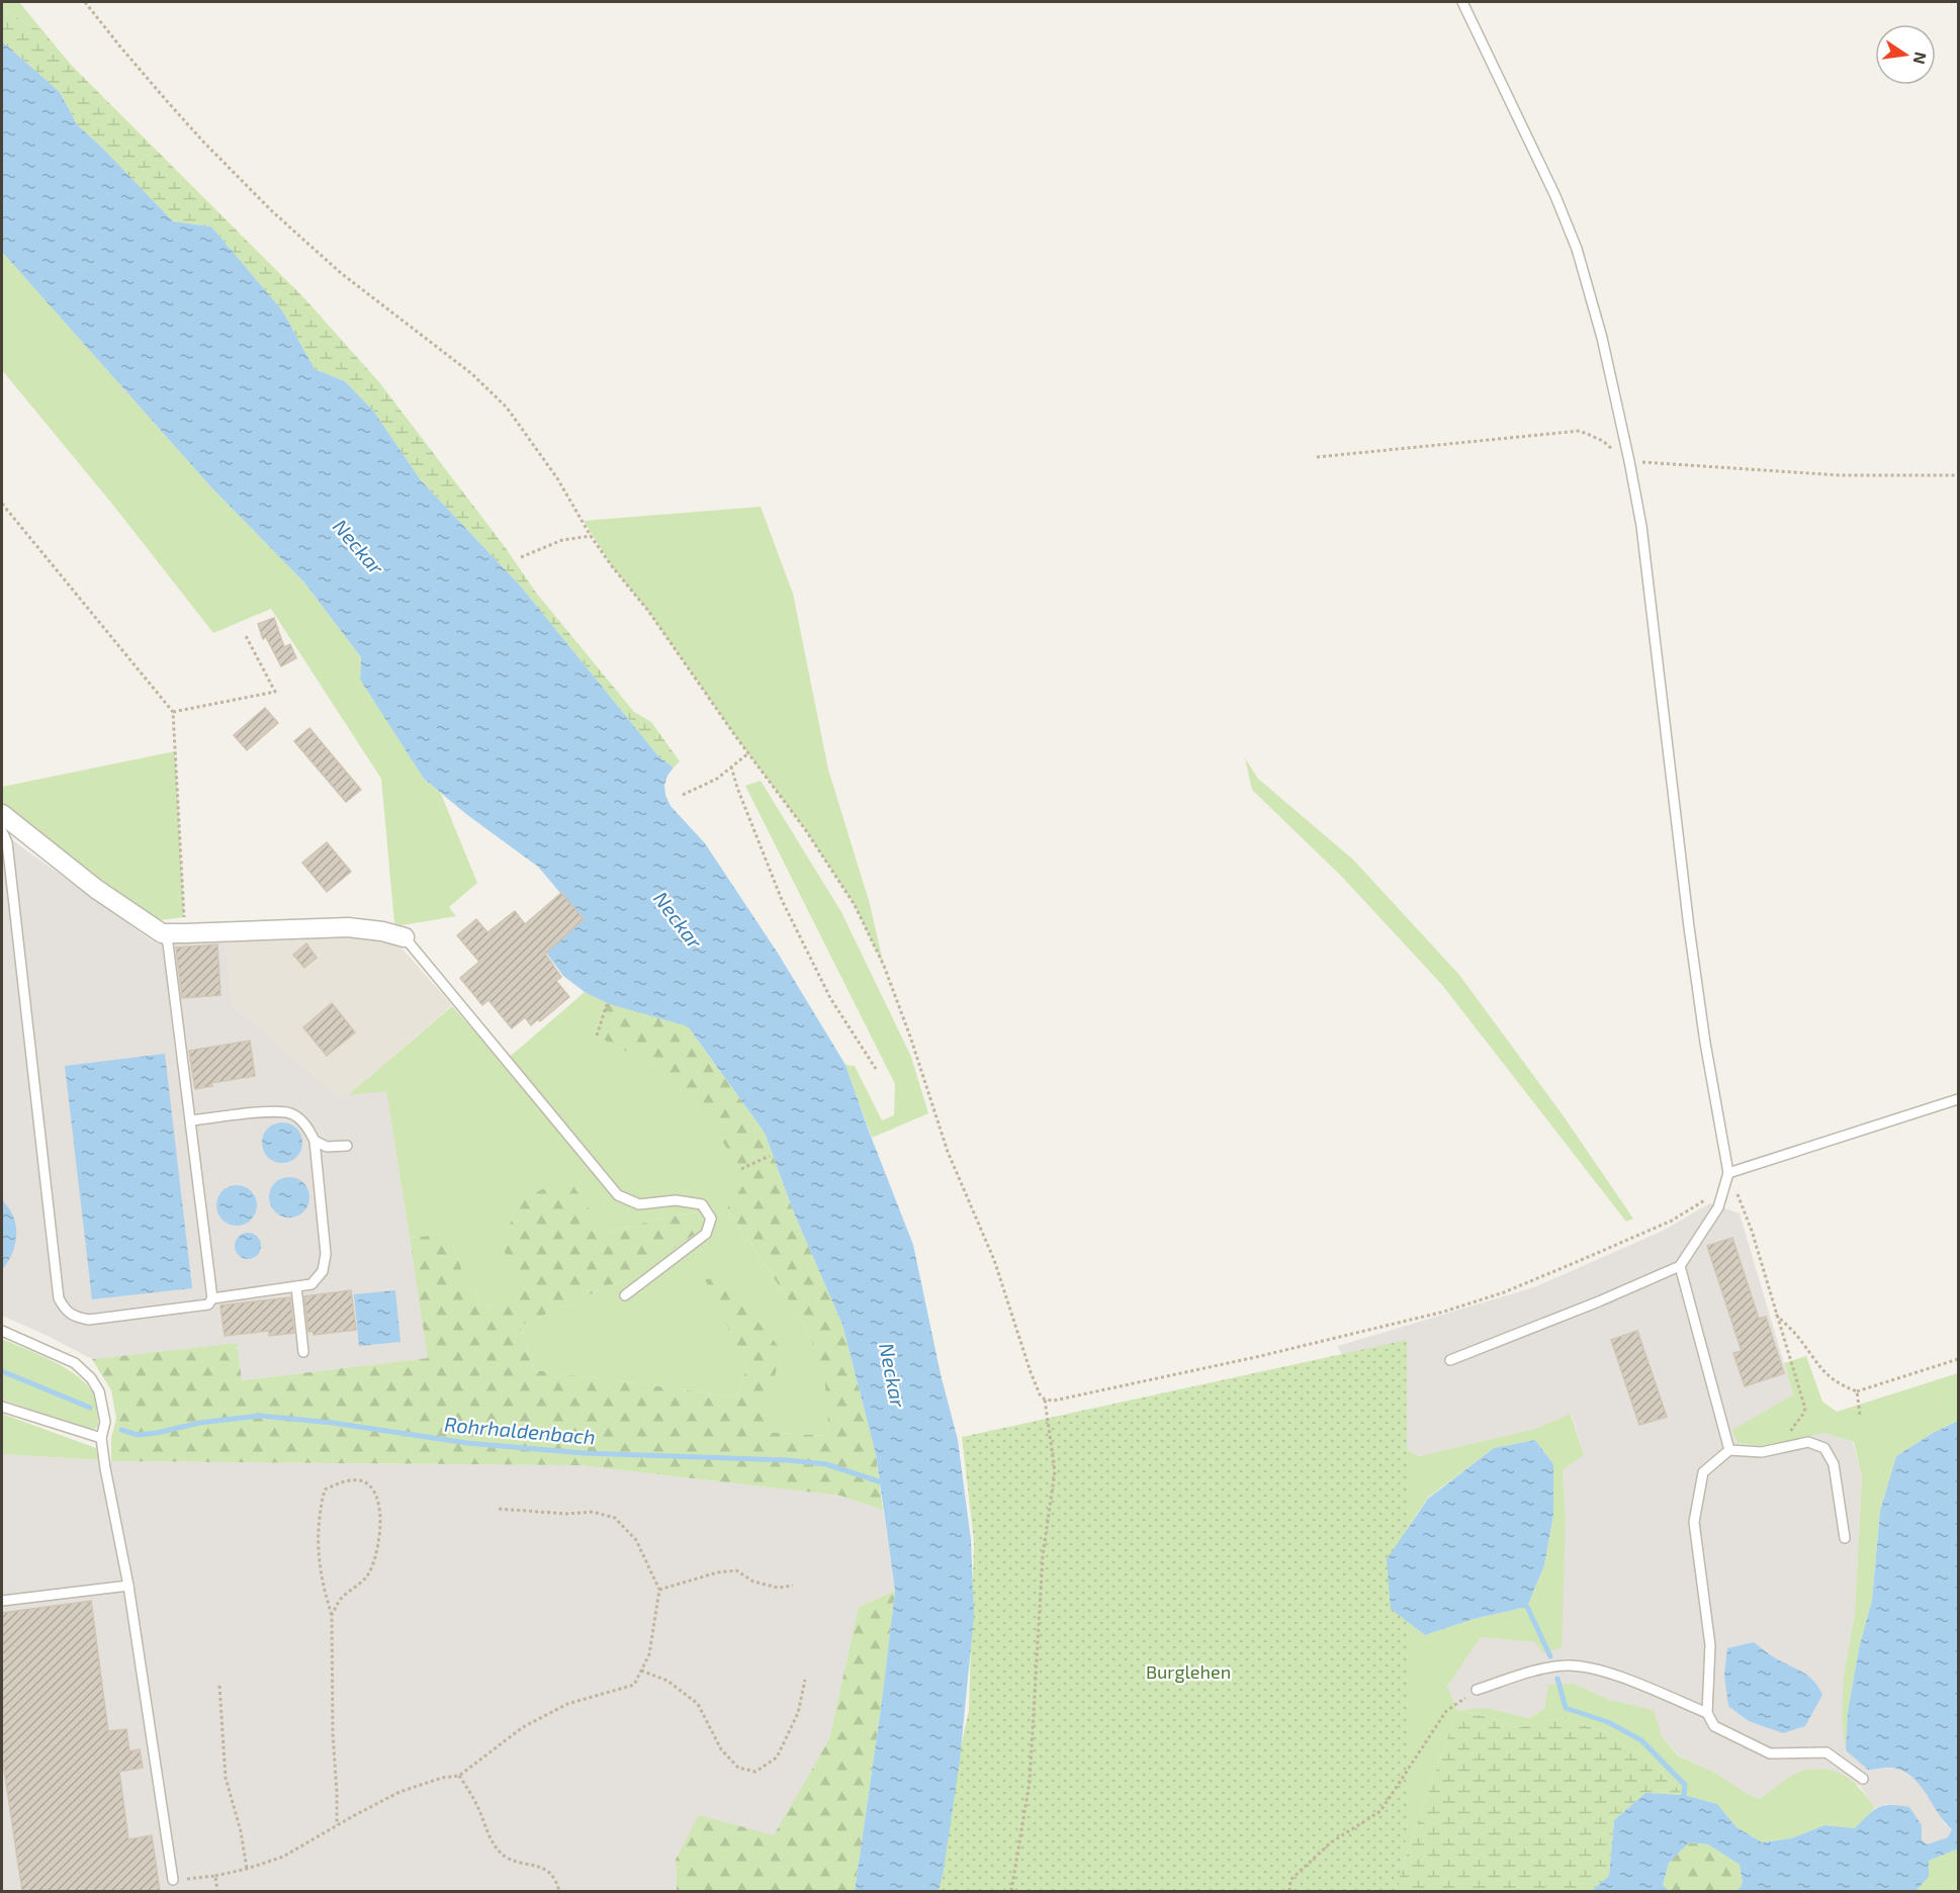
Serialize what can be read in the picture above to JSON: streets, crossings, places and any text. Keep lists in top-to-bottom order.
{
  "water": ["Neckar", "Rohrhaldenbach"],
  "parks": ["Burglehen"],
  "north": "right"
}
